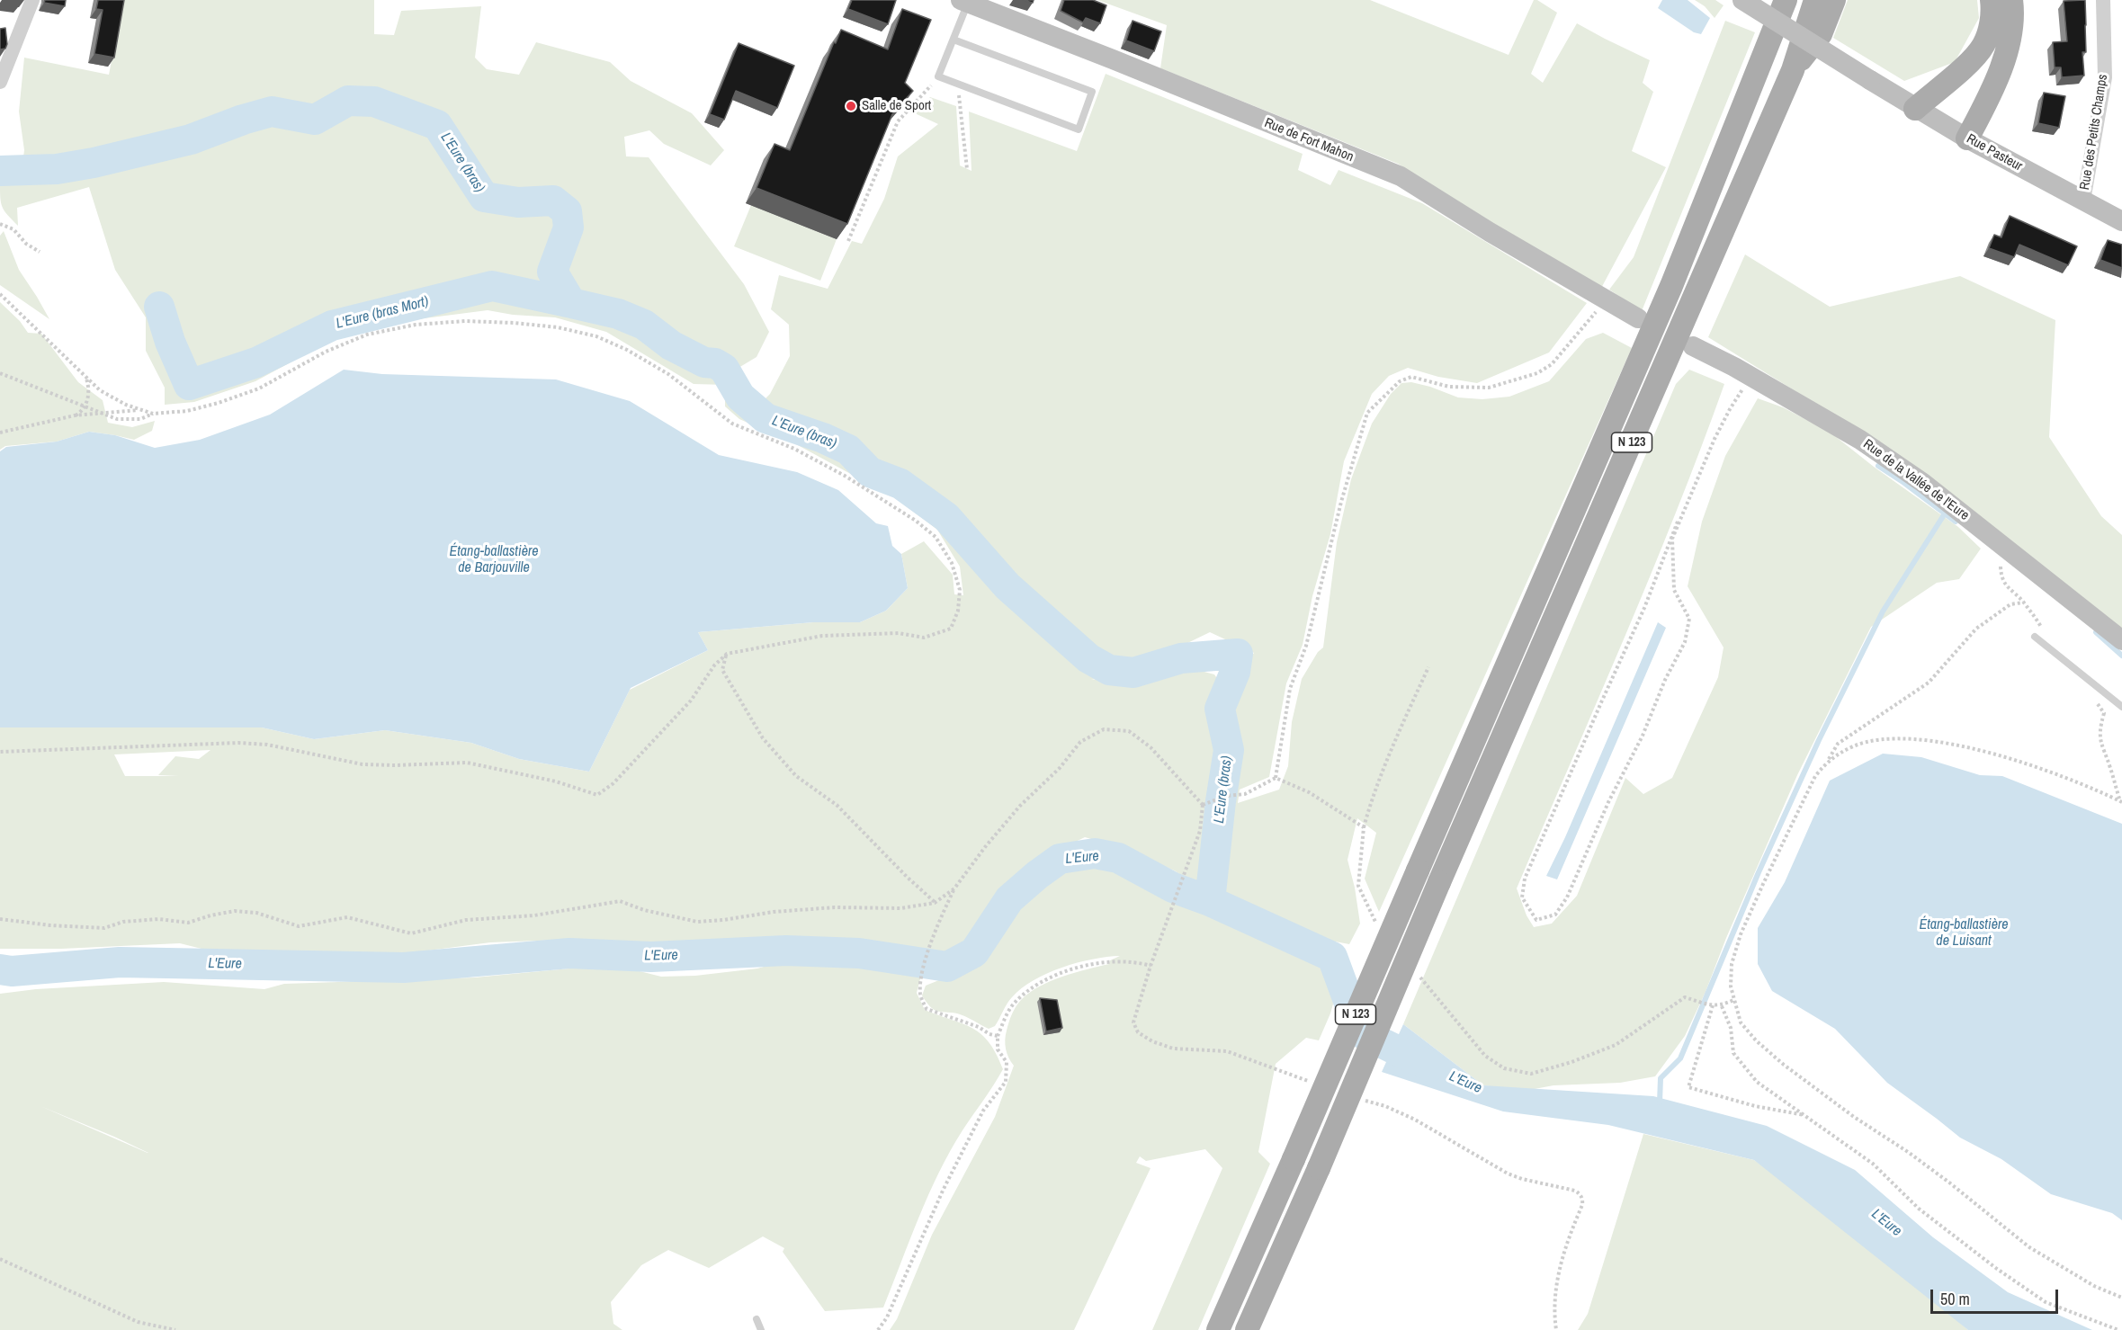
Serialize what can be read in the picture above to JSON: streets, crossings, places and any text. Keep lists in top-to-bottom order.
{
  "streets": {
    "main road": ["N 123"],
    "street": [
      "Rue des Petits Champs",
      "Rue de Fort Mahon",
      "Rue Pasteur",
      "Rue de la Vallée de l'Eure"
    ]
  },
  "crossings": [
    ["Rue des Petits Champs", "Rue Pasteur"]
  ],
  "water": [
    "L'Eure (bras)",
    "L'Eure (bras Mort)",
    "Étang-ballastière de Barjouville",
    "L'Eure",
    "Étang-ballastière de Luisant"
  ],
  "places": ["Salle de Sport"],
  "scale_bar": "50 m"
}
